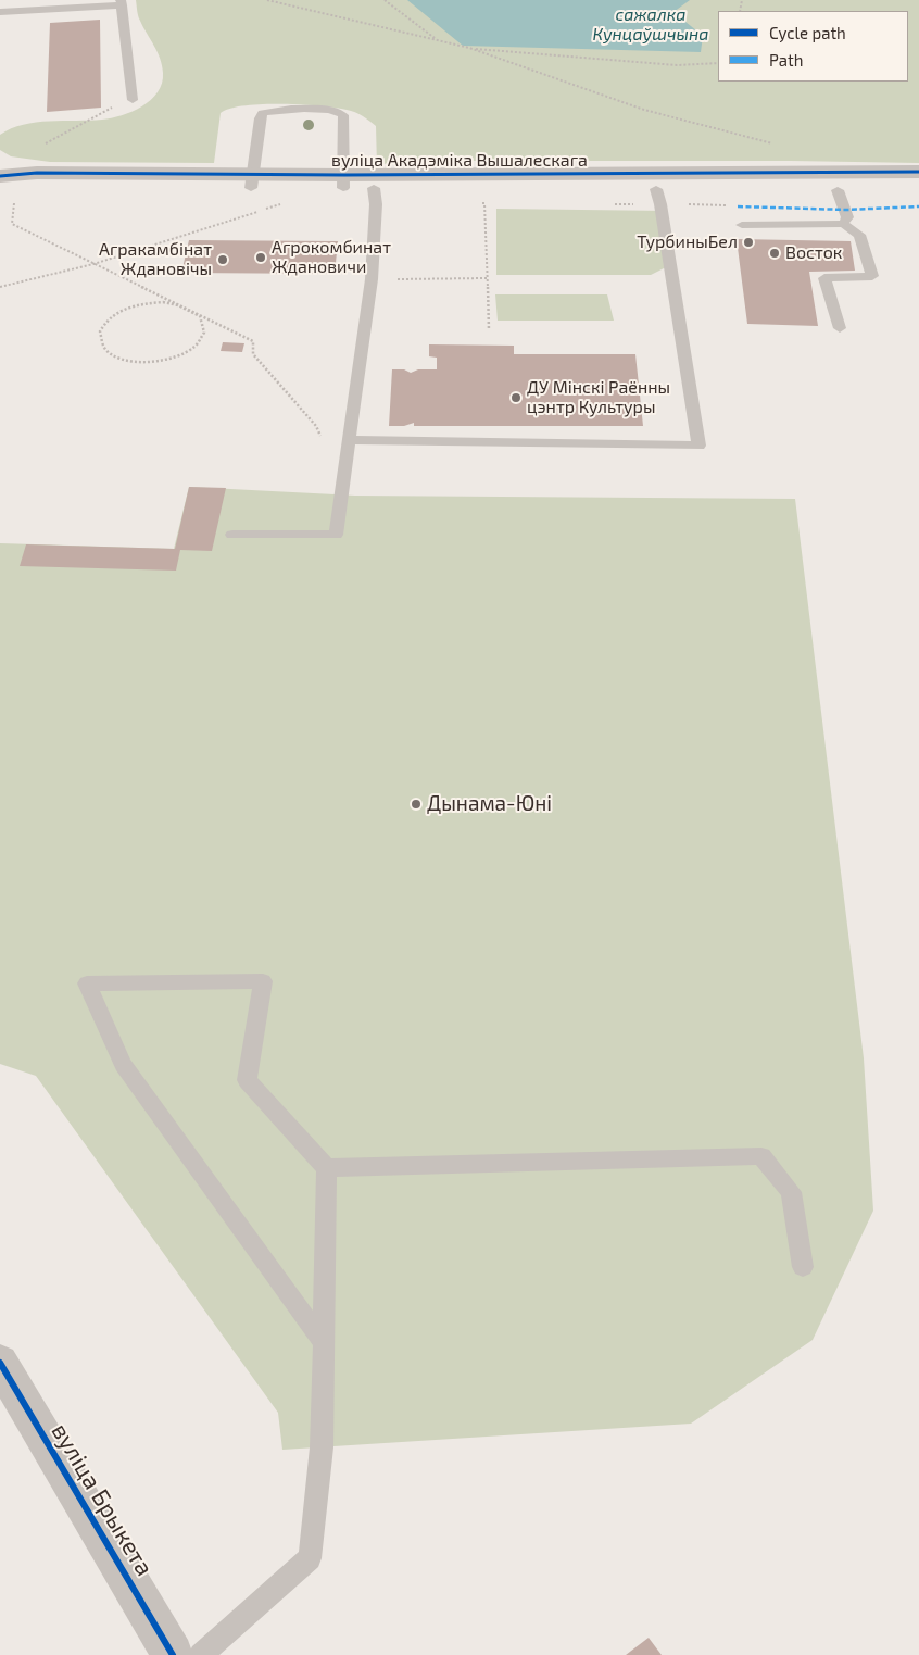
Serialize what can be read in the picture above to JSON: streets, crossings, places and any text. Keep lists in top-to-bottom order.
{
  "streets": {
    "street": ["вуліца Акадэміка Вышалескага", "вуліца Брыкета"]
  },
  "water": ["сажалка Кунцаўшчына"],
  "places": [
    "ТурбиныБел",
    "Восток",
    "Агрокомбинат Ждановичи",
    "Агракамбінат Ждановічы",
    "ДУ Мінскі Раённы цэнтр Культуры",
    "Дынама-Юні"
  ],
  "legend": ["Cycle path", "Path"]
}
